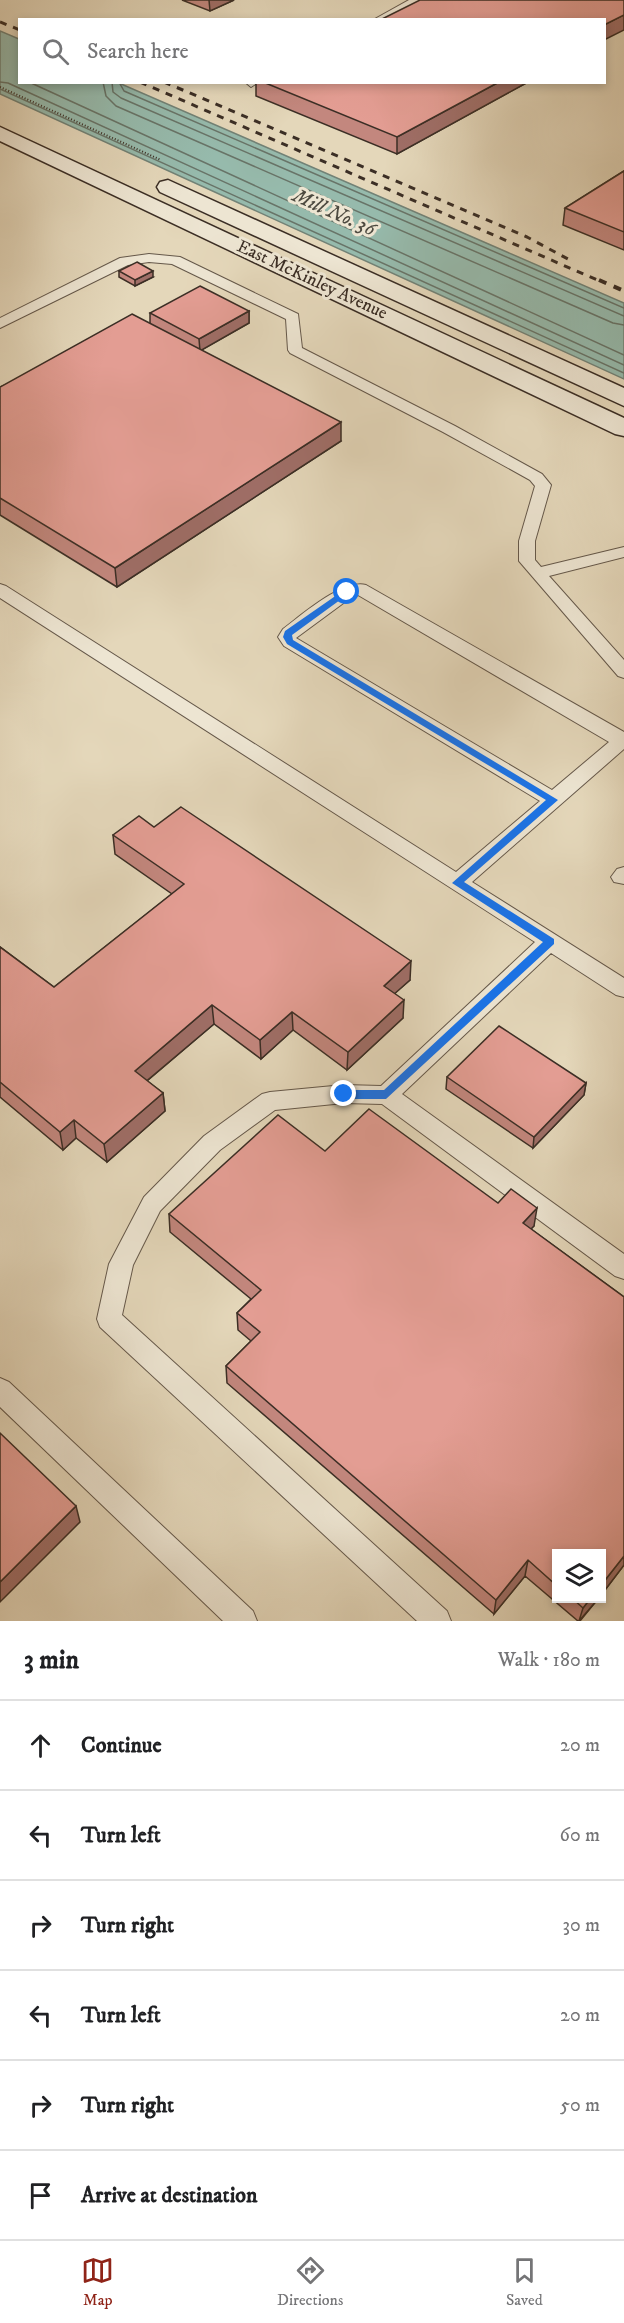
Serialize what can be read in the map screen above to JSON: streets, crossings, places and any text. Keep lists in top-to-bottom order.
{
  "streets": {
    "main road": ["East McKinley Avenue"]
  },
  "water": ["Mill No. 36"],
  "page": {
    "search": "Search here",
    "heading": ["3 min", "Walk · 180 m"],
    "list": [
      ["Continue", "20 m"],
      ["Turn left", "60 m"],
      ["Turn right", "30 m"],
      ["Turn left", "20 m"],
      ["Turn right", "50 m"],
      "Arrive at destination"
    ],
    "nav": ["Map", "Directions", "Saved"]
  }
}
